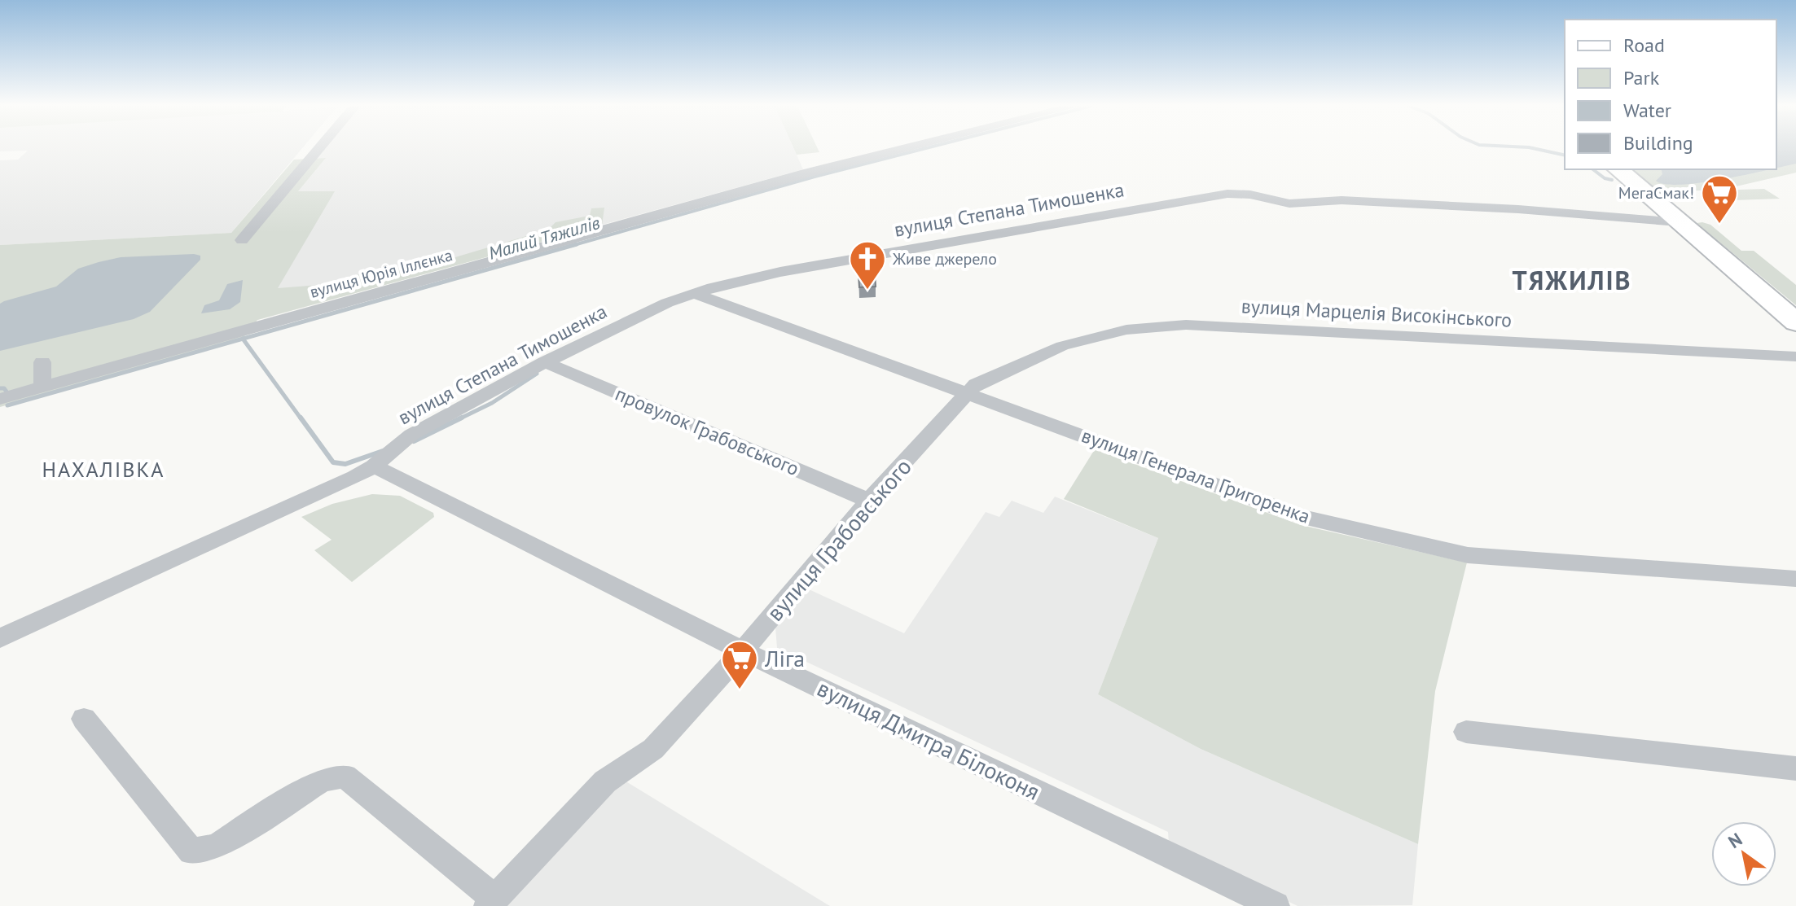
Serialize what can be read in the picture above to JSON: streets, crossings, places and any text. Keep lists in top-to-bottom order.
{
  "streets": {
    "street": [
      "вулиця Степана Тимошенка",
      "вулиця Юрія Іллєнка",
      "вулиця Марцелія Високінського",
      "провулок Грабовського",
      "вулиця Генерала Григоренка",
      "вулиця Грабовського",
      "вулиця Дмитра Білоконя"
    ]
  },
  "crossings": [
    ["вулиця Степана Тимошенка", "провулок Грабовського"],
    ["вулиця Степана Тимошенка", "вулиця Генерала Григоренка"],
    ["вулиця Степана Тимошенка", "вулиця Дмитра Білоконя"],
    ["вулиця Марцелія Високінського", "вулиця Генерала Григоренка"],
    ["вулиця Марцелія Високінського", "вулиця Грабовського"],
    ["провулок Грабовського", "вулиця Грабовського"],
    ["вулиця Генерала Григоренка", "вулиця Грабовського"],
    ["вулиця Грабовського", "вулиця Дмитра Білоконя"]
  ],
  "districts": ["ТЯЖИЛІВ", "НАХАЛІВКА"],
  "water": ["Малий Тяжилів"],
  "places": {
    "supermarket": ["МегаСмак!", "Ліга"],
    "church": ["Живе джерело"]
  },
  "legend": [
    "Road",
    "Park",
    "Water",
    "Building"
  ],
  "north": "top left"
}
